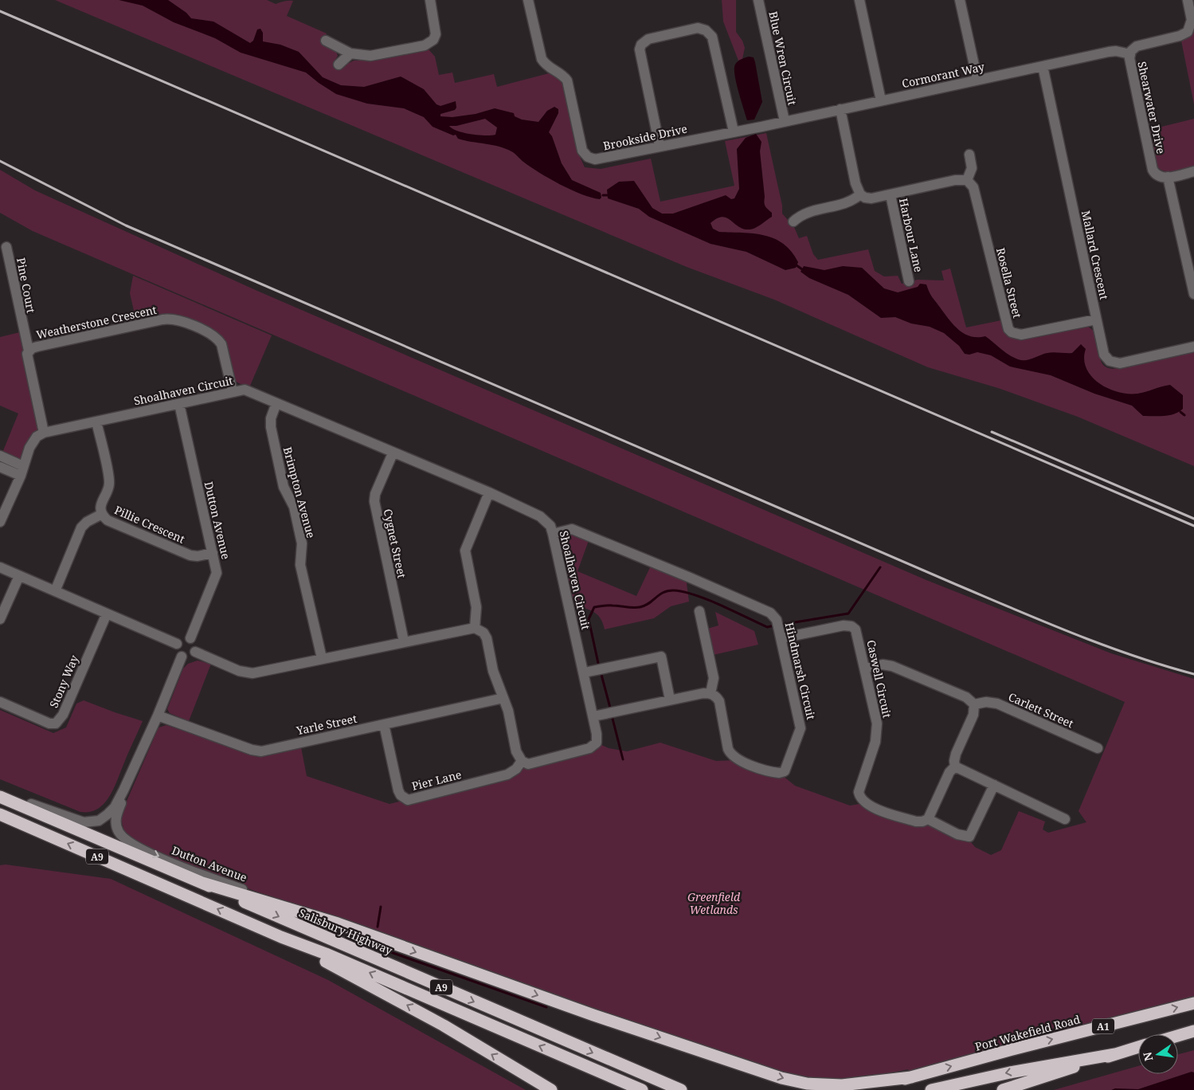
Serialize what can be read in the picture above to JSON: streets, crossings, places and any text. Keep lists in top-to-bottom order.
{
  "streets": {
    "highway": [
      "A9",
      "Salisbury Highway",
      "A1",
      "Port Wakefield Road"
    ],
    "street": [
      "Blue Wren Circuit",
      "Cormorant Way",
      "Shearwater Drive",
      "Brookside Drive",
      "Harbour Lane",
      "Mallard Crescent",
      "Rosella Street",
      "Pine Court",
      "Weatherstone Crescent",
      "Shoalhaven Circuit",
      "Brimpton Avenue",
      "Dutton Avenue",
      "Pillie Crescent",
      "Cygnet Street",
      "Hindmarsh Circuit",
      "Caswell Circuit",
      "Stony Way",
      "Carlett Street",
      "Yarle Street",
      "Pier Lane"
    ]
  },
  "crossings": [
    ["Blue Wren Circuit", "Cormorant Way"],
    ["Cormorant Way", "Shearwater Drive"],
    ["Cormorant Way", "Brookside Drive"],
    ["Cormorant Way", "Mallard Crescent"],
    ["Mallard Crescent", "Rosella Street"],
    ["Pine Court", "Weatherstone Crescent"],
    ["Weatherstone Crescent", "Shoalhaven Circuit"],
    ["Shoalhaven Circuit", "Brimpton Avenue"],
    ["Shoalhaven Circuit", "Dutton Avenue"],
    ["Shoalhaven Circuit", "Pillie Crescent"],
    ["Shoalhaven Circuit", "Cygnet Street"],
    ["Shoalhaven Circuit", "Hindmarsh Circuit"],
    ["Shoalhaven Circuit", "Pier Lane"],
    ["Dutton Avenue", "Pillie Crescent"],
    ["Dutton Avenue", "Yarle Street"],
    ["Hindmarsh Circuit", "Caswell Circuit"],
    ["Yarle Street", "Pier Lane"]
  ],
  "parks": ["Greenfield Wetlands"],
  "north": "left"
}
